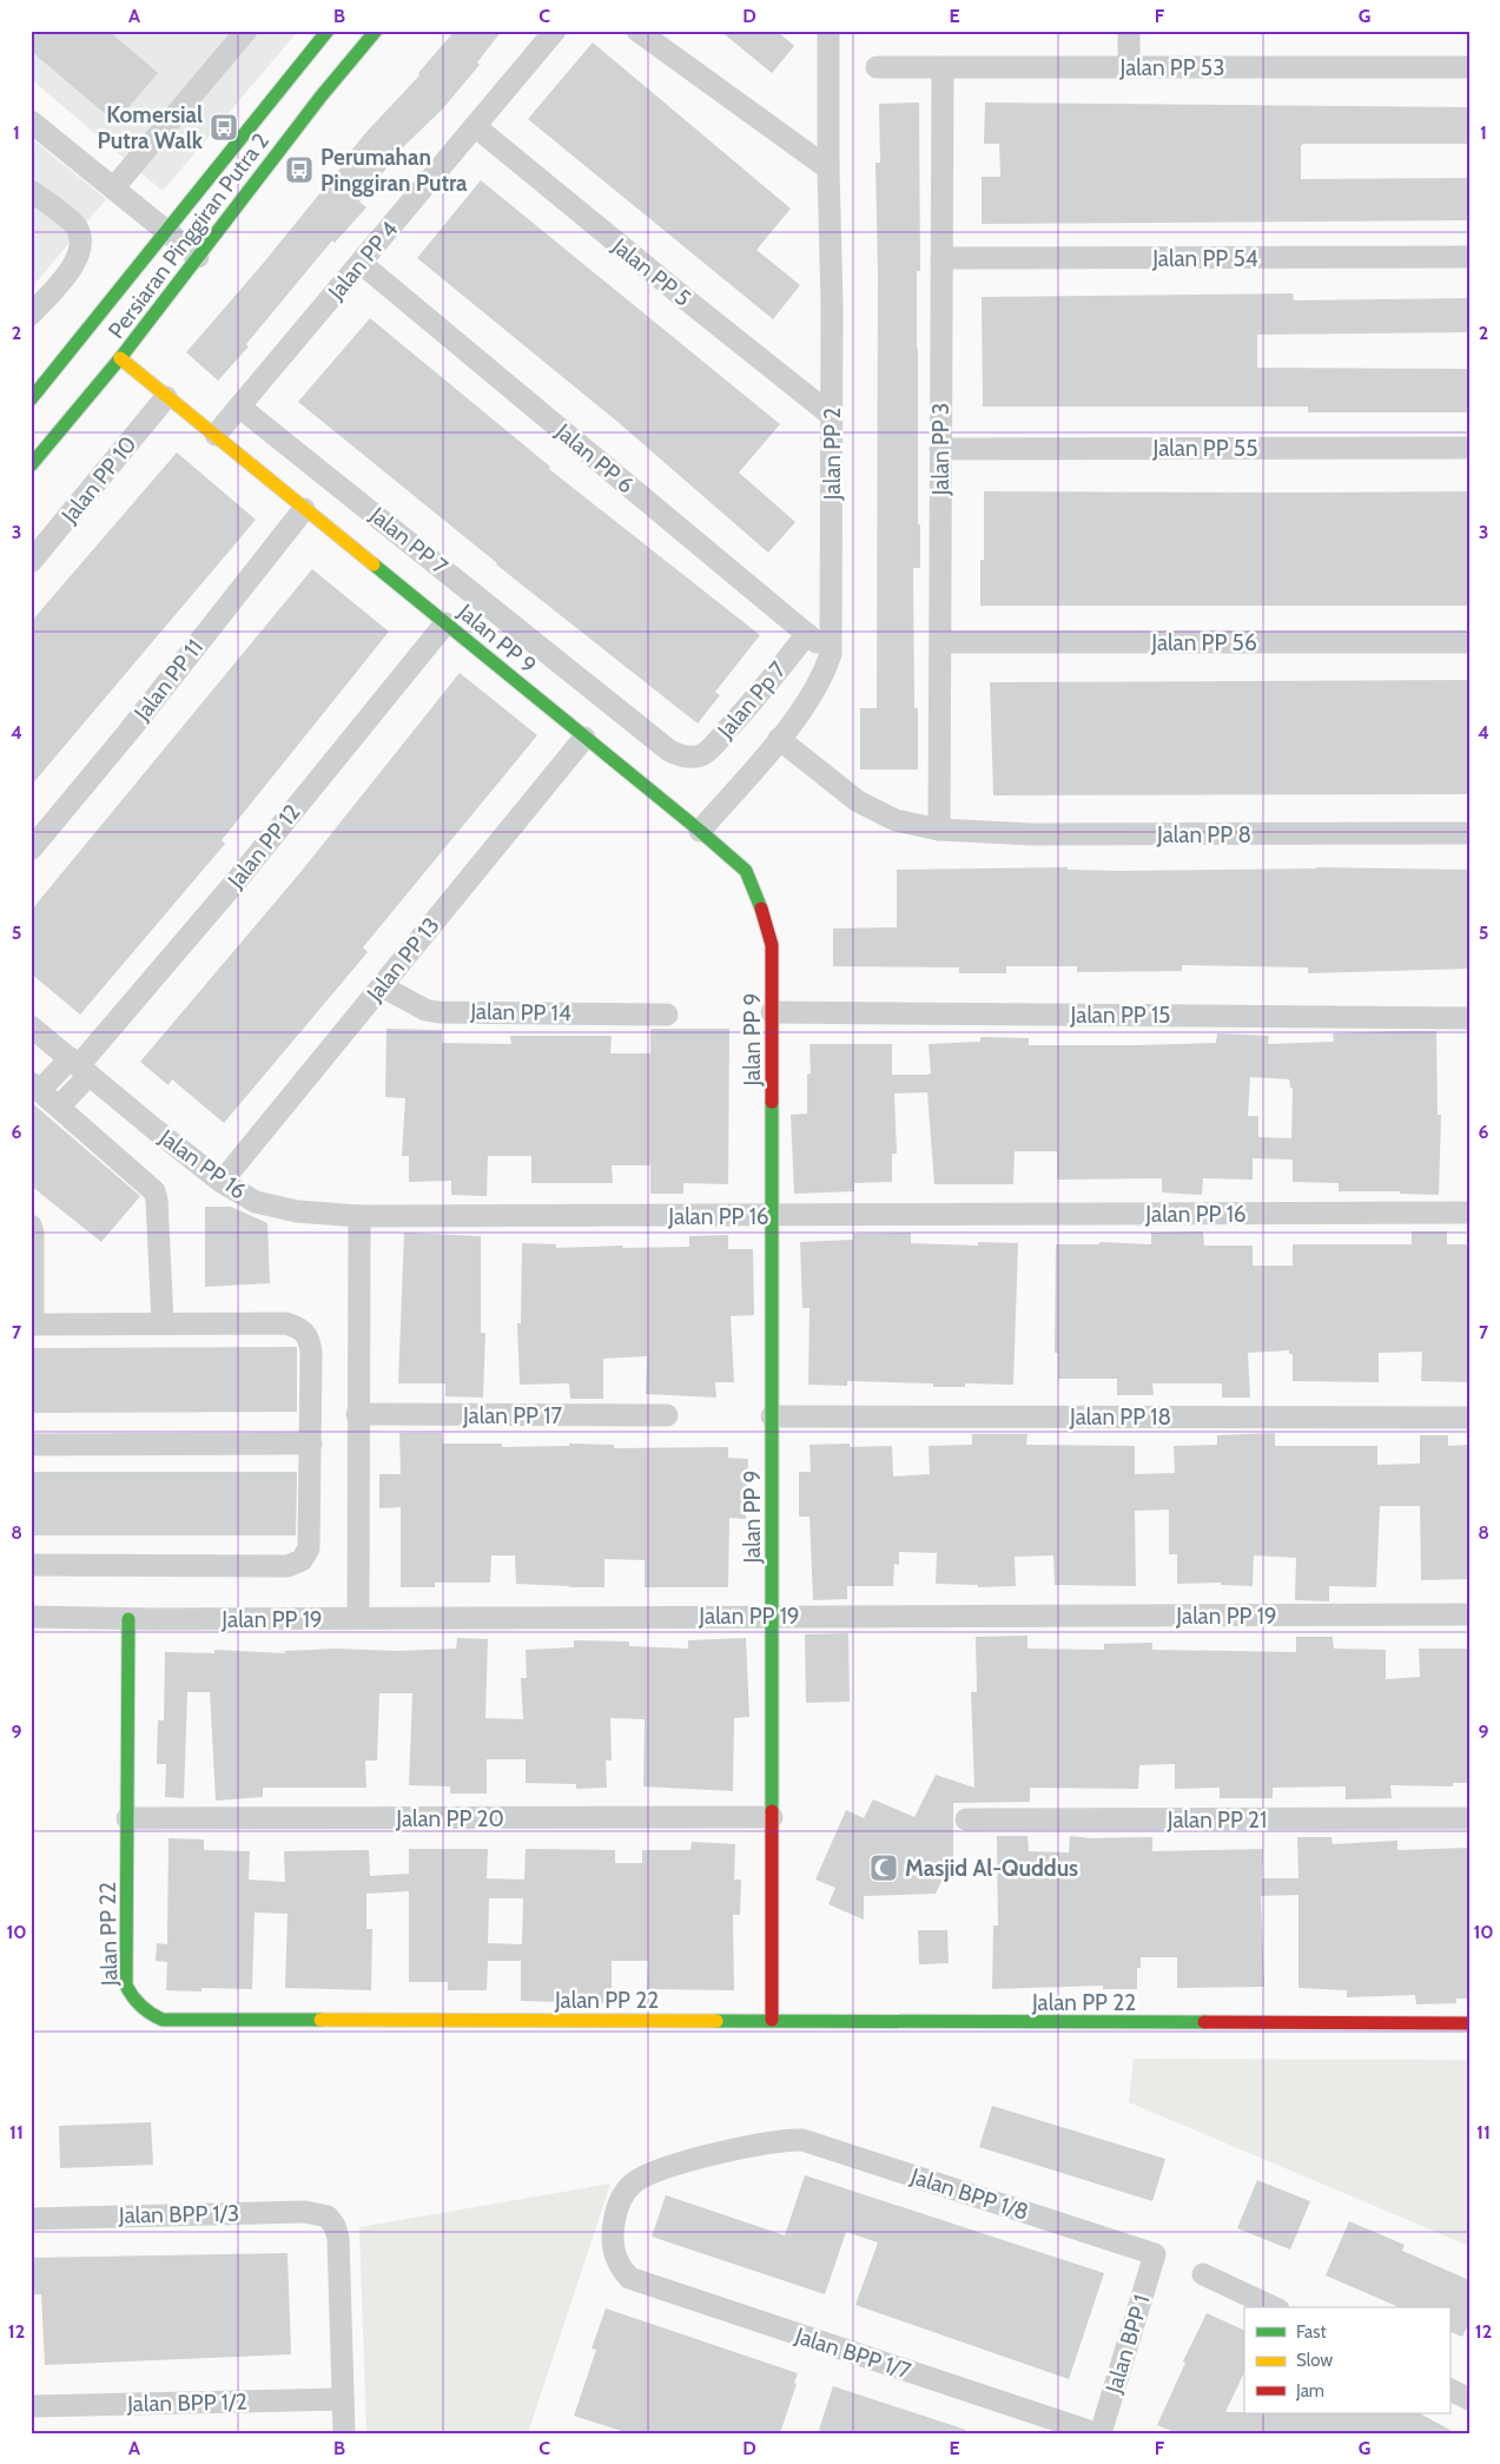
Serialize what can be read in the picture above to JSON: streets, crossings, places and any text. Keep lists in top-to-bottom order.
{
  "streets": {
    "street": [
      "Jalan PP 53",
      "Persiaran Pinggiran Putra 2",
      "Jalan PP 54",
      "Jalan PP 4",
      "Jalan PP 5",
      "Jalan PP 55",
      "Jalan PP 3",
      "Jalan PP 2",
      "Jalan PP 6",
      "Jalan PP 10",
      "Jalan PP 7",
      "Jalan PP 9",
      "Jalan PP 56",
      "Jalan PP 11",
      "Jalan Pp 7",
      "Jalan PP 8",
      "Jalan PP 12",
      "Jalan PP 13",
      "Jalan PP 14",
      "Jalan PP 15",
      "Jalan PP 16",
      "Jalan PP 17",
      "Jalan PP 18",
      "Jalan PP 19",
      "Jalan PP 20",
      "Jalan PP 21",
      "Jalan PP 22",
      "Jalan BPP 1/8",
      "Jalan BPP 1/3",
      "Jalan BPP 1",
      "Jalan BPP 1/7",
      "Jalan BPP 1/2"
    ]
  },
  "crossings": [
    ["Jalan PP 53", "Jalan PP 3"],
    ["Persiaran Pinggiran Putra 2", "Jalan PP 9"],
    ["Jalan PP 54", "Jalan PP 3"],
    ["Jalan PP 4", "Jalan PP 5"],
    ["Jalan PP 4", "Jalan PP 6"],
    ["Jalan PP 4", "Jalan PP 7"],
    ["Jalan PP 4", "Jalan PP 9"],
    ["Jalan PP 5", "Jalan PP 2"],
    ["Jalan PP 55", "Jalan PP 3"],
    ["Jalan PP 3", "Jalan PP 56"],
    ["Jalan PP 3", "Jalan PP 8"],
    ["Jalan PP 2", "Jalan PP 6"],
    ["Jalan PP 2", "Jalan PP 9"],
    ["Jalan PP 2", "Jalan PP 8"],
    ["Jalan PP 6", "Jalan Pp 7"],
    ["Jalan PP 10", "Jalan PP 9"],
    ["Jalan PP 7", "Jalan Pp 7"],
    ["Jalan PP 9", "Jalan PP 11"],
    ["Jalan PP 9", "Jalan PP 12"],
    ["Jalan PP 9", "Jalan PP 13"],
    ["Jalan PP 9", "Jalan PP 15"],
    ["Jalan PP 9", "Jalan PP 16"],
    ["Jalan PP 9", "Jalan PP 18"],
    ["Jalan PP 9", "Jalan PP 19"],
    ["Jalan PP 9", "Jalan PP 20"],
    ["Jalan PP 9", "Jalan PP 22"],
    ["Jalan PP 12", "Jalan PP 16"],
    ["Jalan PP 13", "Jalan PP 14"],
    ["Jalan PP 13", "Jalan PP 16"],
    ["Jalan PP 19", "Jalan PP 22"],
    ["Jalan PP 20", "Jalan PP 22"],
    ["Jalan BPP 1/8", "Jalan BPP 1"],
    ["Jalan BPP 1/8", "Jalan BPP 1/7"],
    ["Jalan BPP 1/3", "Jalan BPP 1/2"]
  ],
  "places": {
    "bus stop": ["Komersial Putra Walk", "Perumahan Pinggiran Putra"],
    "mosque": ["Masjid Al-Quddus"]
  },
  "legend": ["Fast", "Slow", "Jam"],
  "grid": {
    "columns": [
      "A",
      "B",
      "C",
      "D",
      "E",
      "F",
      "G"
    ],
    "rows": [
      "1",
      "2",
      "3",
      "4",
      "5",
      "6",
      "7",
      "8",
      "9",
      "10",
      "11",
      "12"
    ]
  }
}
